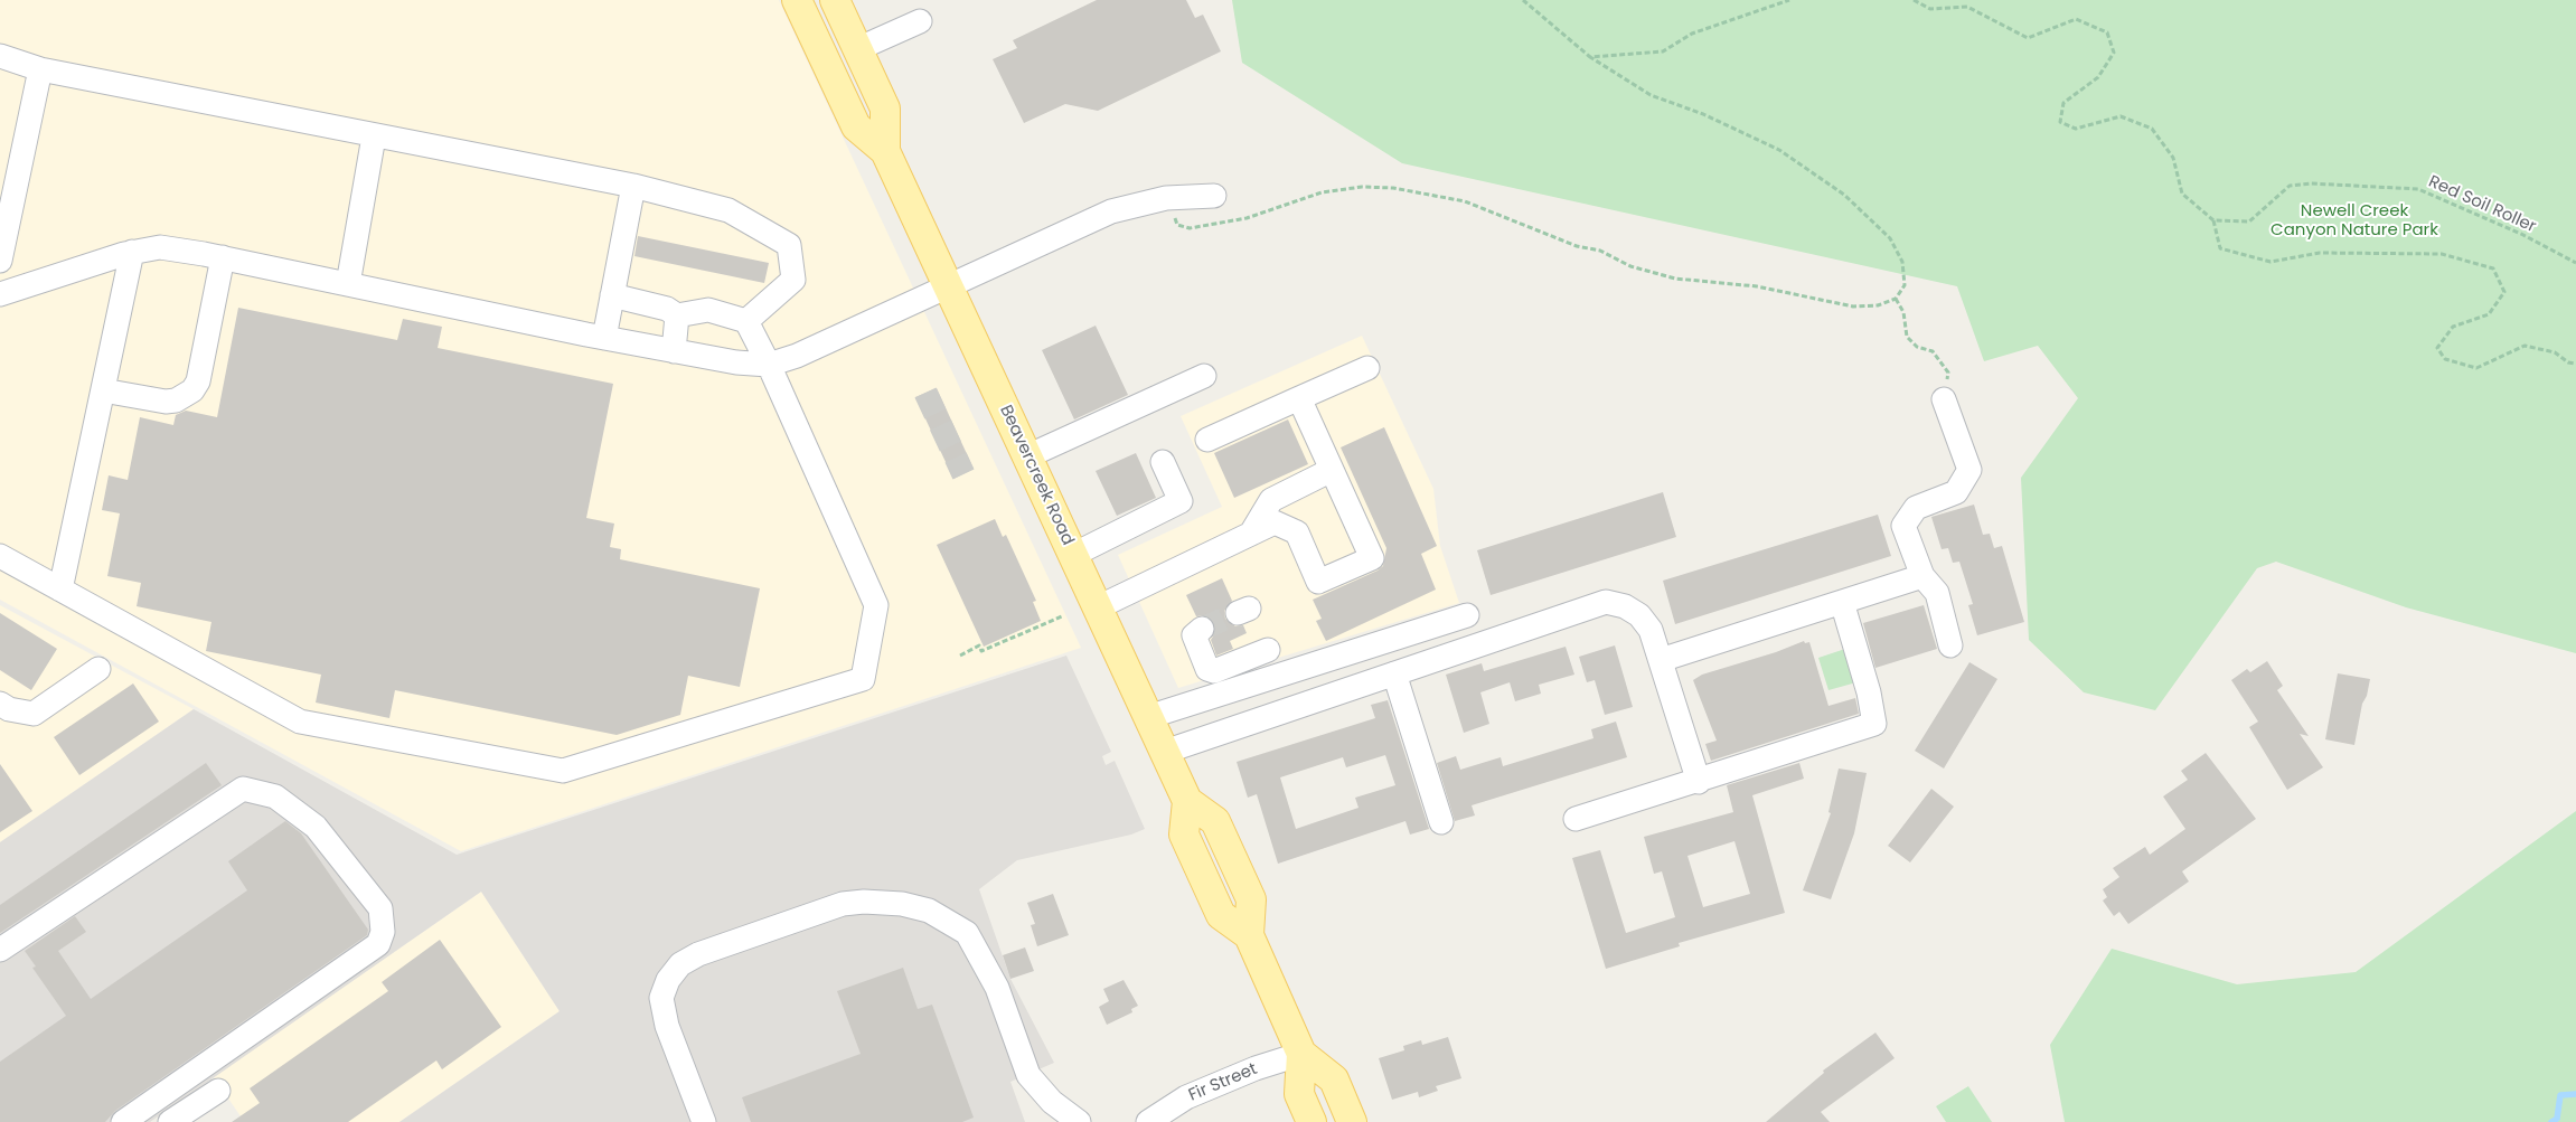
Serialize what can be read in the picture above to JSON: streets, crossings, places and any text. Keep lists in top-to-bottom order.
{
  "streets": {
    "main road": ["Beavercreek Road"],
    "street": ["Fir Street"],
    "path": ["Red Soil Roller"]
  },
  "crossings": [
    ["Beavercreek Road", "Fir Street"]
  ],
  "parks": ["Newell Creek Canyon Nature Park"]
}
